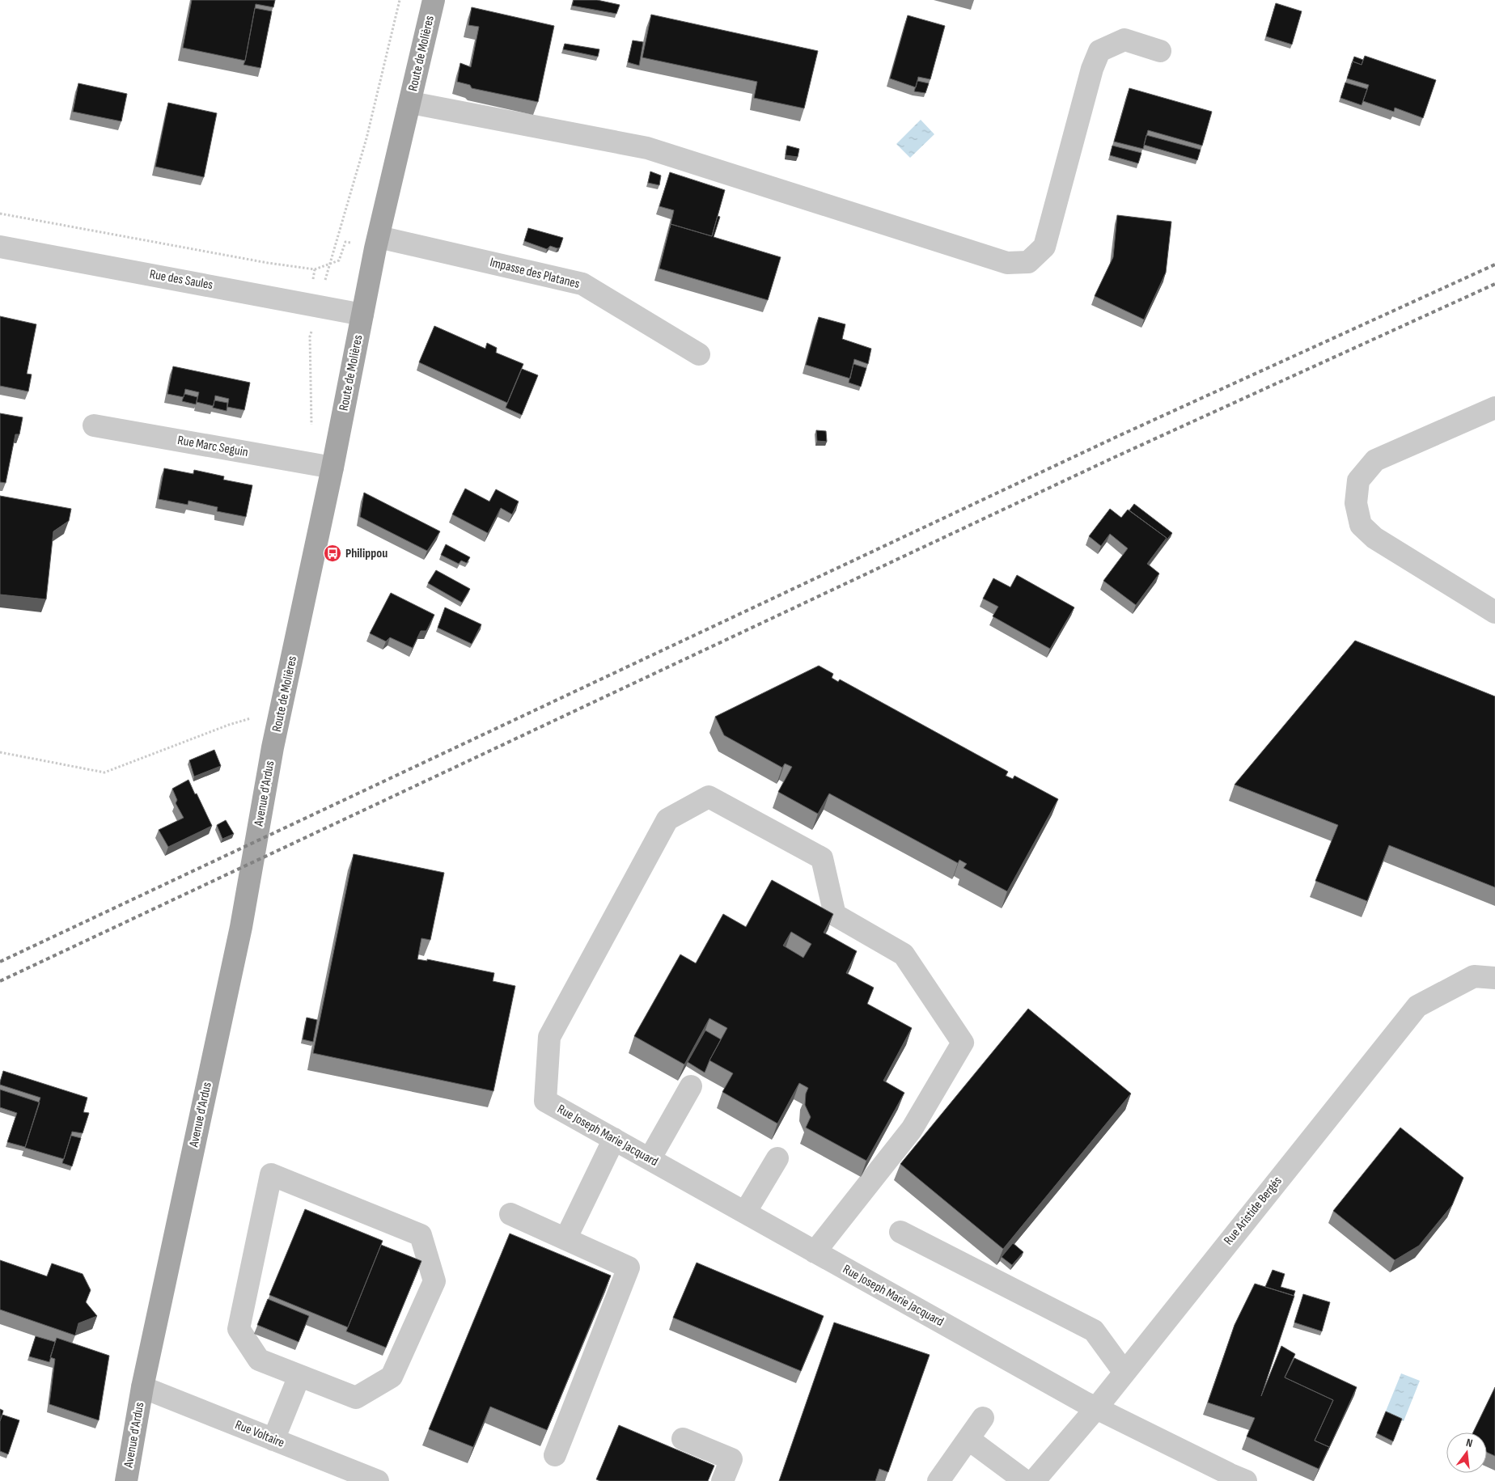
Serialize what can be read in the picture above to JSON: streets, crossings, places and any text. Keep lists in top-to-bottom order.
{
  "streets": {
    "main road": ["Route de Molières", "Avenue d'Ardus"],
    "street": [
      "Impasse des Platanes",
      "Rue des Saules",
      "Rue Marc Seguin",
      "Rue Joseph Marie Jacquard",
      "Rue Aristide Bergés",
      "Rue Voltaire"
    ]
  },
  "crossings": [
    ["Route de Molières", "Impasse des Platanes"],
    ["Route de Molières", "Rue des Saules"],
    ["Route de Molières", "Rue Marc Seguin"],
    ["Route de Molières", "Avenue d'Ardus"],
    ["Avenue d'Ardus", "Rue Voltaire"],
    ["Rue Joseph Marie Jacquard", "Rue Aristide Bergés"]
  ],
  "places": {
    "bus stop": ["Philippou"]
  },
  "north": "top"
}
